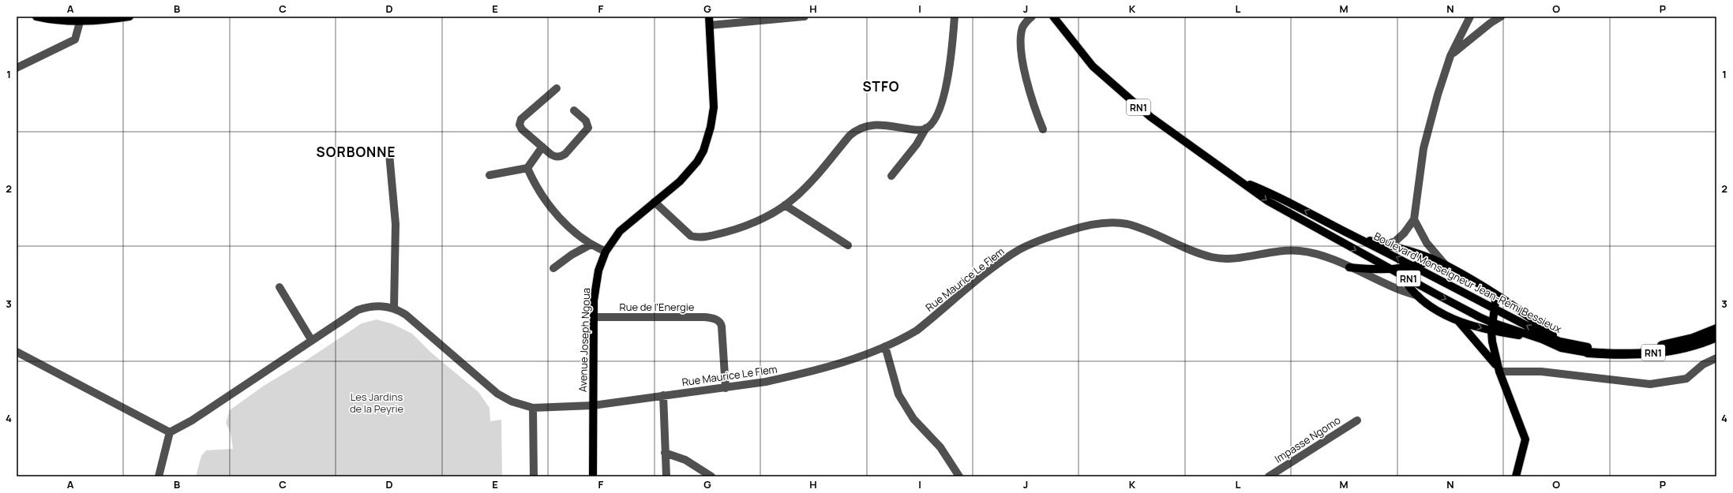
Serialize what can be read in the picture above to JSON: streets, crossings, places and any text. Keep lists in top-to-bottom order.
{
  "streets": {
    "highway": ["RN1", "Boulevard Monseigneur Jean-Rémi Bessieux"],
    "main road": ["Avenue Joseph Ngoua"],
    "street": ["Rue Maurice Le Flem", "Rue de l'Energie", "Impasse Ngomo"]
  },
  "crossings": [
    ["Rue Maurice Le Flem", "Rue de l'Energie"],
    ["Rue Maurice Le Flem", "Avenue Joseph Ngoua"],
    ["Rue de l'Energie", "Avenue Joseph Ngoua"]
  ],
  "districts": ["STFO", "SORBONNE"],
  "parks": ["Les Jardins de la Peyrie"],
  "grid": {
    "columns": [
      "A",
      "B",
      "C",
      "D",
      "E",
      "F",
      "G",
      "H",
      "I",
      "J",
      "K",
      "L",
      "M",
      "N",
      "O",
      "P"
    ],
    "rows": [
      "1",
      "2",
      "3",
      "4"
    ]
  }
}
